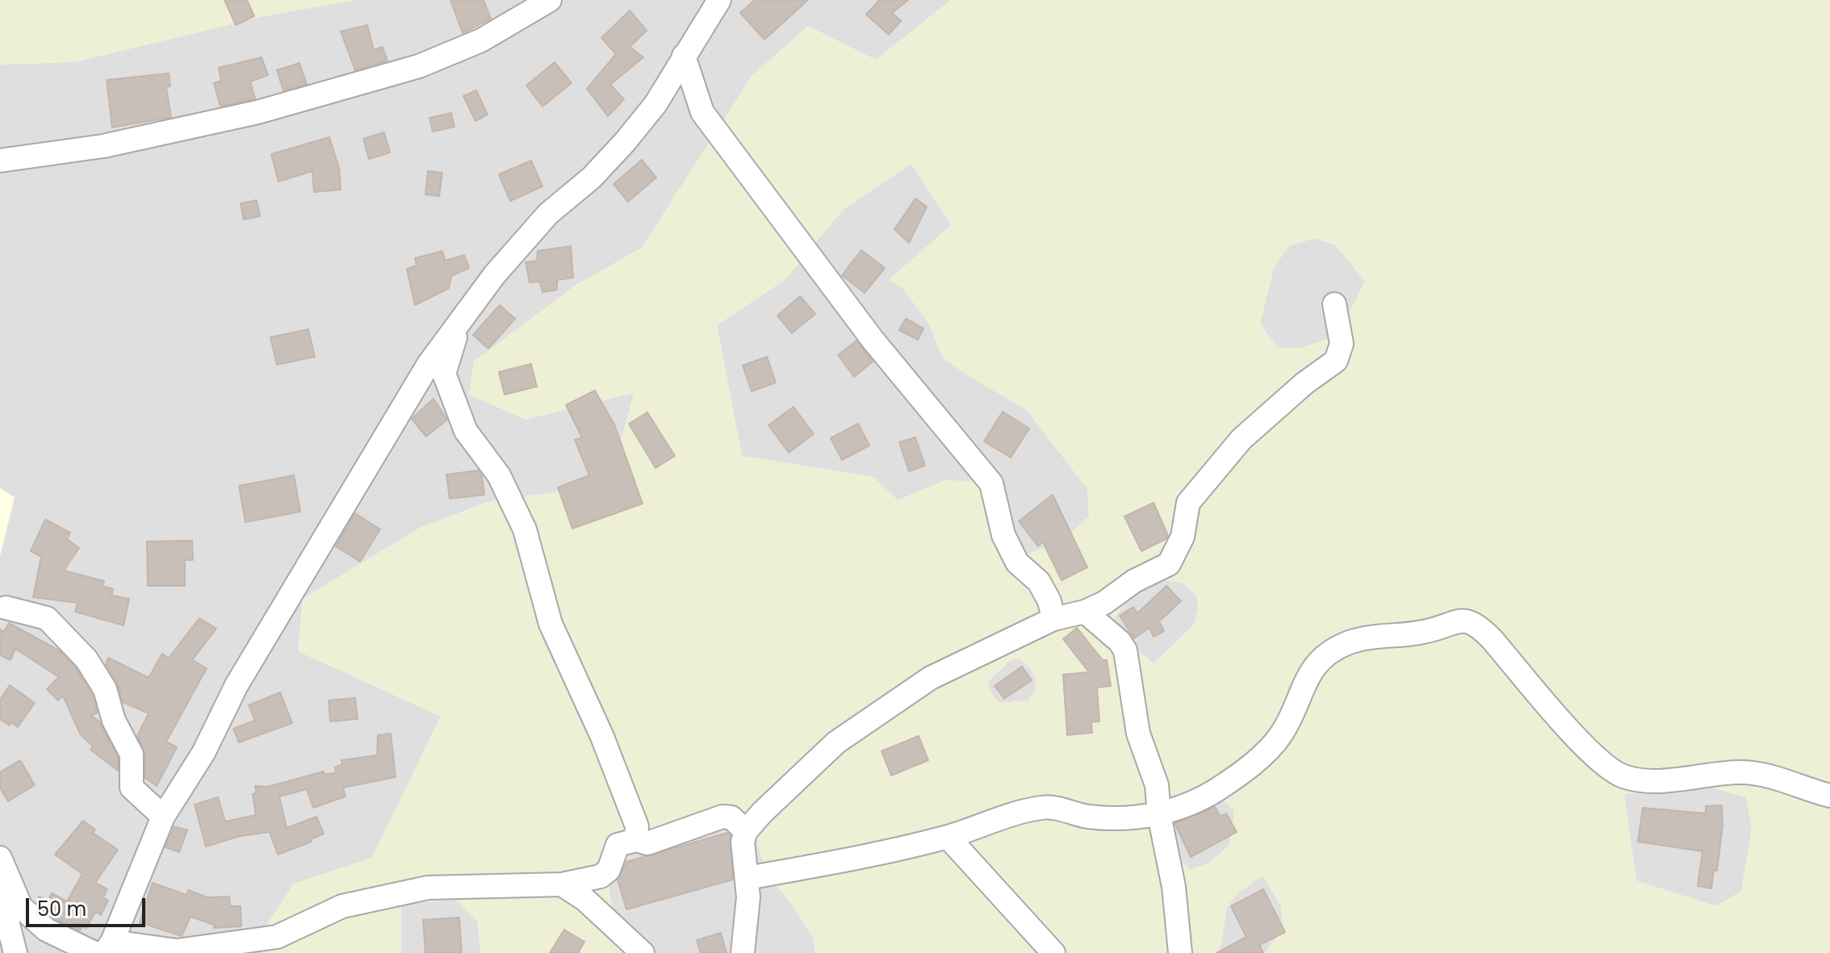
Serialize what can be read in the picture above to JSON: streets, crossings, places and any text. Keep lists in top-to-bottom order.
{
  "scale_bar": "50 m"
}
